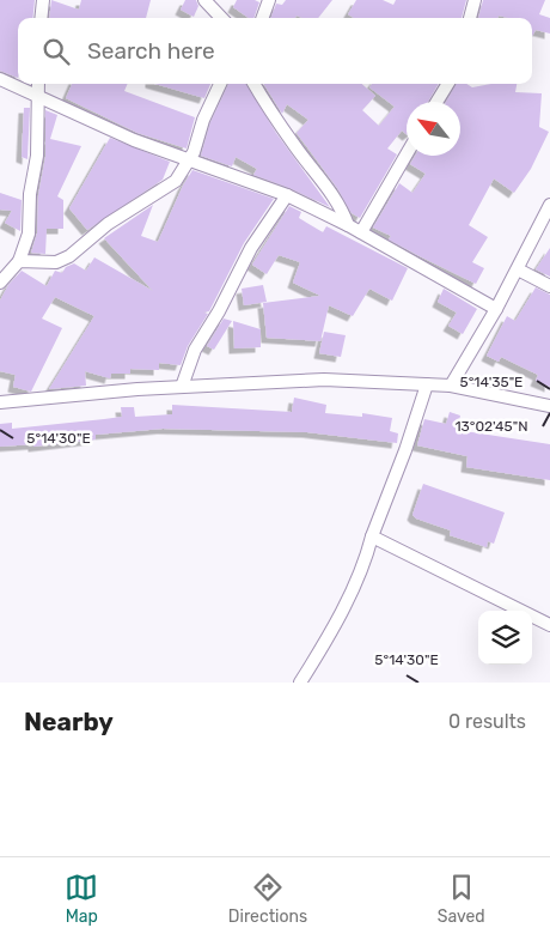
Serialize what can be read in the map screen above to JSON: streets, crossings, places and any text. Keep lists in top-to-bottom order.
{
  "north": "top left",
  "page": {
    "search": "Search here",
    "heading": ["Nearby", "0 results"],
    "nav": ["Map", "Directions", "Saved"]
  },
  "coordinates": ["5°14'35\"E", "13°02'45\"N", "5°14'30\"E"]
}
